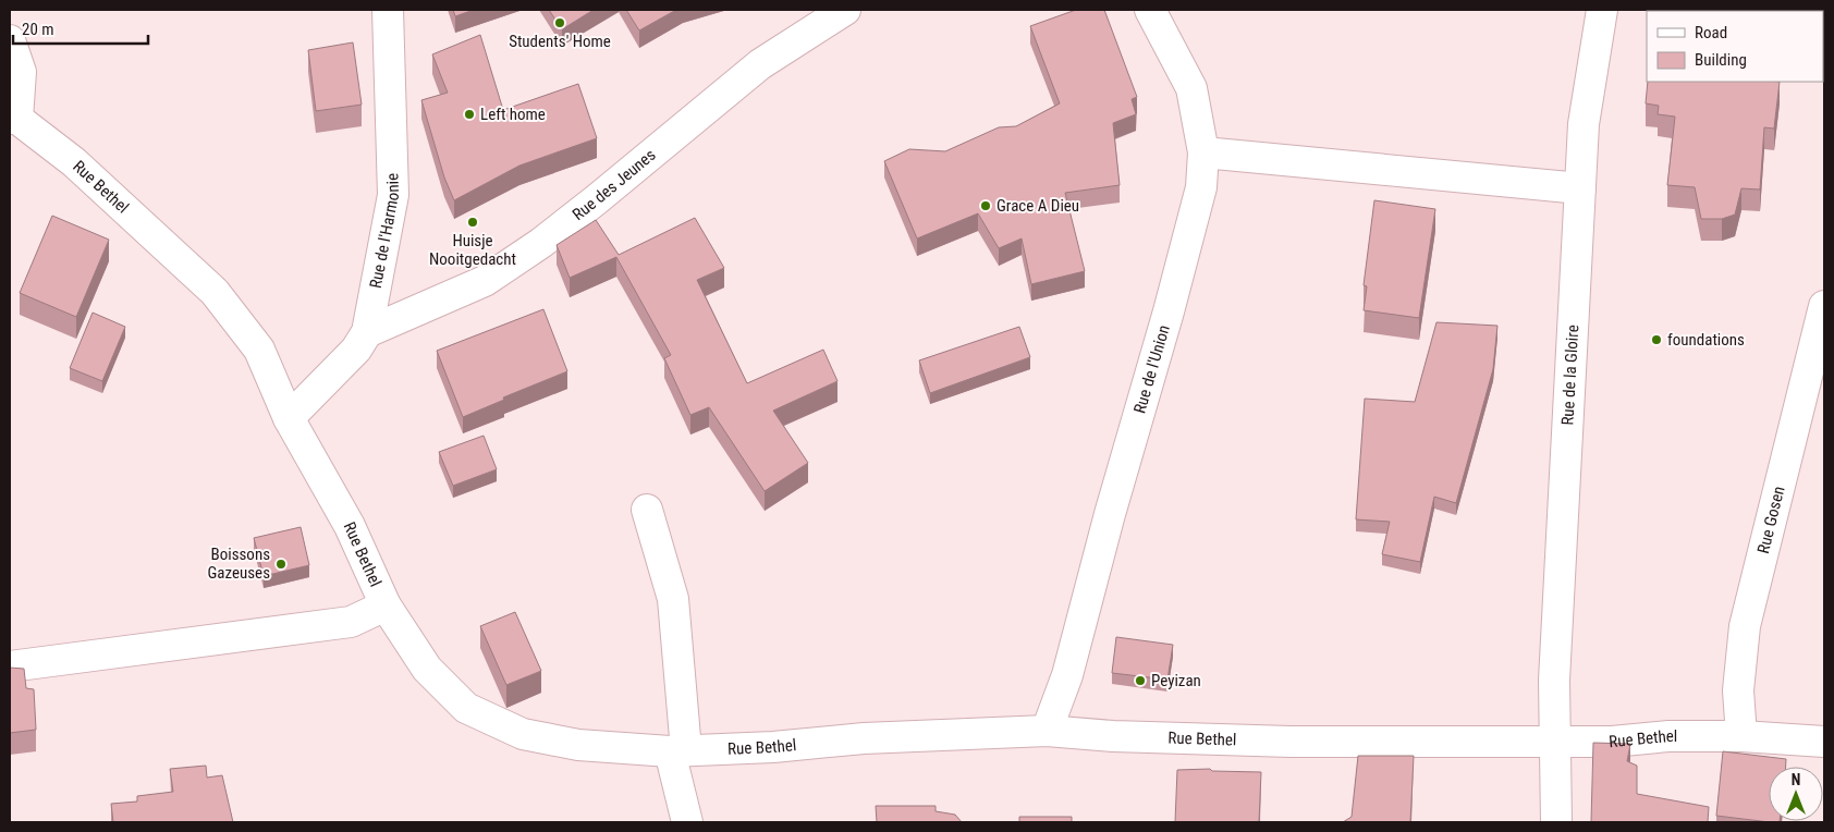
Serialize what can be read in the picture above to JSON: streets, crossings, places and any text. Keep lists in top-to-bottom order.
{
  "streets": {
    "street": [
      "Rue des Jeunes",
      "Rue Bethel",
      "Rue de l'Harmonie",
      "Rue de l'Union",
      "Rue de la Gloire",
      "Rue Gosen"
    ]
  },
  "crossings": [
    ["Rue des Jeunes", "Rue de l'Harmonie"],
    ["Rue Bethel", "Rue de l'Harmonie"],
    ["Rue Bethel", "Rue de l'Union"],
    ["Rue Bethel", "Rue de la Gloire"],
    ["Rue Bethel", "Rue Gosen"]
  ],
  "places": [
    "Students' Home",
    "Left home",
    "Grace A Dieu",
    "Huisje Nooitgedacht",
    "foundations",
    "Boissons Gazeuses",
    "Peyizan"
  ],
  "legend": ["Road", "Building"],
  "scale_bar": "20 m",
  "north": "top"
}
